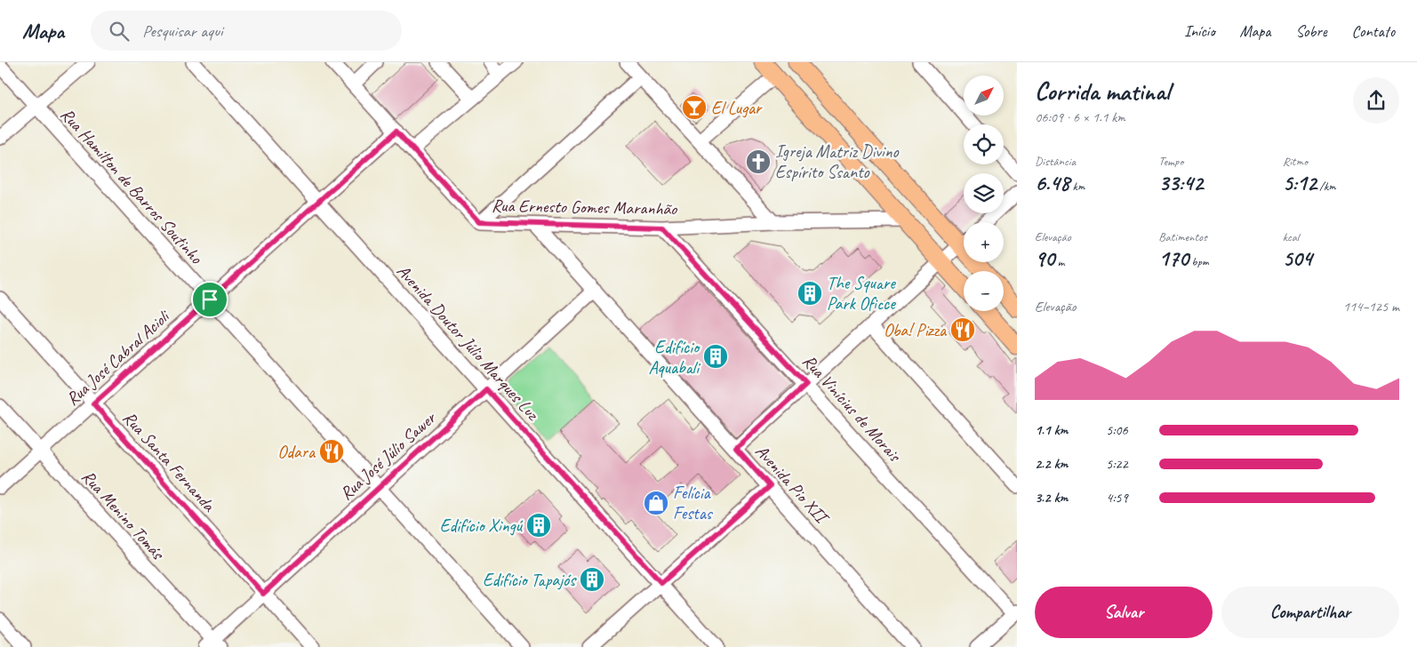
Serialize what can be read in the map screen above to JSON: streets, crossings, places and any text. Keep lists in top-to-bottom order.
{
  "streets": {
    "street": [
      "Rua Hamilton de Barros Soutinho",
      "Rua Ernesto Gomes Maranhão",
      "Avenida Doutor Júlio Marques Luz",
      "Rua José Cabral Acioli",
      "Rua Vinícius de Morais",
      "Rua José Júlio Sawer",
      "Rua Santa Fernanda",
      "Avenida Pio XII",
      "Rua Menino Tomás"
    ]
  },
  "crossings": [
    ["Rua Hamilton de Barros Soutinho", "Rua José Cabral Acioli"],
    ["Rua Hamilton de Barros Soutinho", "Rua José Júlio Sawer"],
    ["Rua Ernesto Gomes Maranhão", "Rua José Cabral Acioli"],
    ["Rua Ernesto Gomes Maranhão", "Rua Vinícius de Morais"],
    ["Rua Ernesto Gomes Maranhão", "Avenida Pio XII"],
    ["Avenida Doutor Júlio Marques Luz", "Rua José Cabral Acioli"],
    ["Avenida Doutor Júlio Marques Luz", "Rua José Júlio Sawer"],
    ["Rua José Cabral Acioli", "Rua Santa Fernanda"],
    ["Rua José Cabral Acioli", "Rua Menino Tomás"],
    ["Rua José Júlio Sawer", "Rua Santa Fernanda"],
    ["Rua José Júlio Sawer", "Avenida Pio XII"],
    ["Rua José Júlio Sawer", "Rua Menino Tomás"]
  ],
  "places": {
    "bar": ["El Lugar"],
    "church": ["Igreja Matriz Divino Espírito Ssanto"],
    "building": [
      "The Square Park Oficce",
      "Edifício Aquabali",
      "Edifício Xingú",
      "Edifício Tapajós"
    ],
    "restaurant": ["Oba! Pizza", "Odara"],
    "shop": ["Felícia Festas"]
  },
  "north": "top right",
  "page": {
    "header": "Mapa",
    "search": "Pesquisar aqui",
    "nav": [
      "Início",
      "Mapa",
      "Sobre",
      "Contato"
    ],
    "heading": ["Corrida matinal", "06:09 · 6 × 1.1 km"],
    "map_buttons": ["+", "−"],
    "stats": [
      ["Distância", "6.48 km"],
      ["Tempo", "33:42"],
      ["Ritmo", "5:12 /km"],
      ["Elevação", "90 m"],
      ["Batimentos", "170 bpm"],
      ["kcal", "504"]
    ],
    "chart": ["Elevação", "114–125 m"],
    "list": [
      {
        "name": "1.1 km",
        "note": "5:06"
      },
      {
        "name": "2.2 km",
        "note": "5:22"
      },
      {
        "name": "3.2 km",
        "note": "4:59"
      }
    ],
    "buttons": ["Salvar", "Compartilhar"]
  }
}
